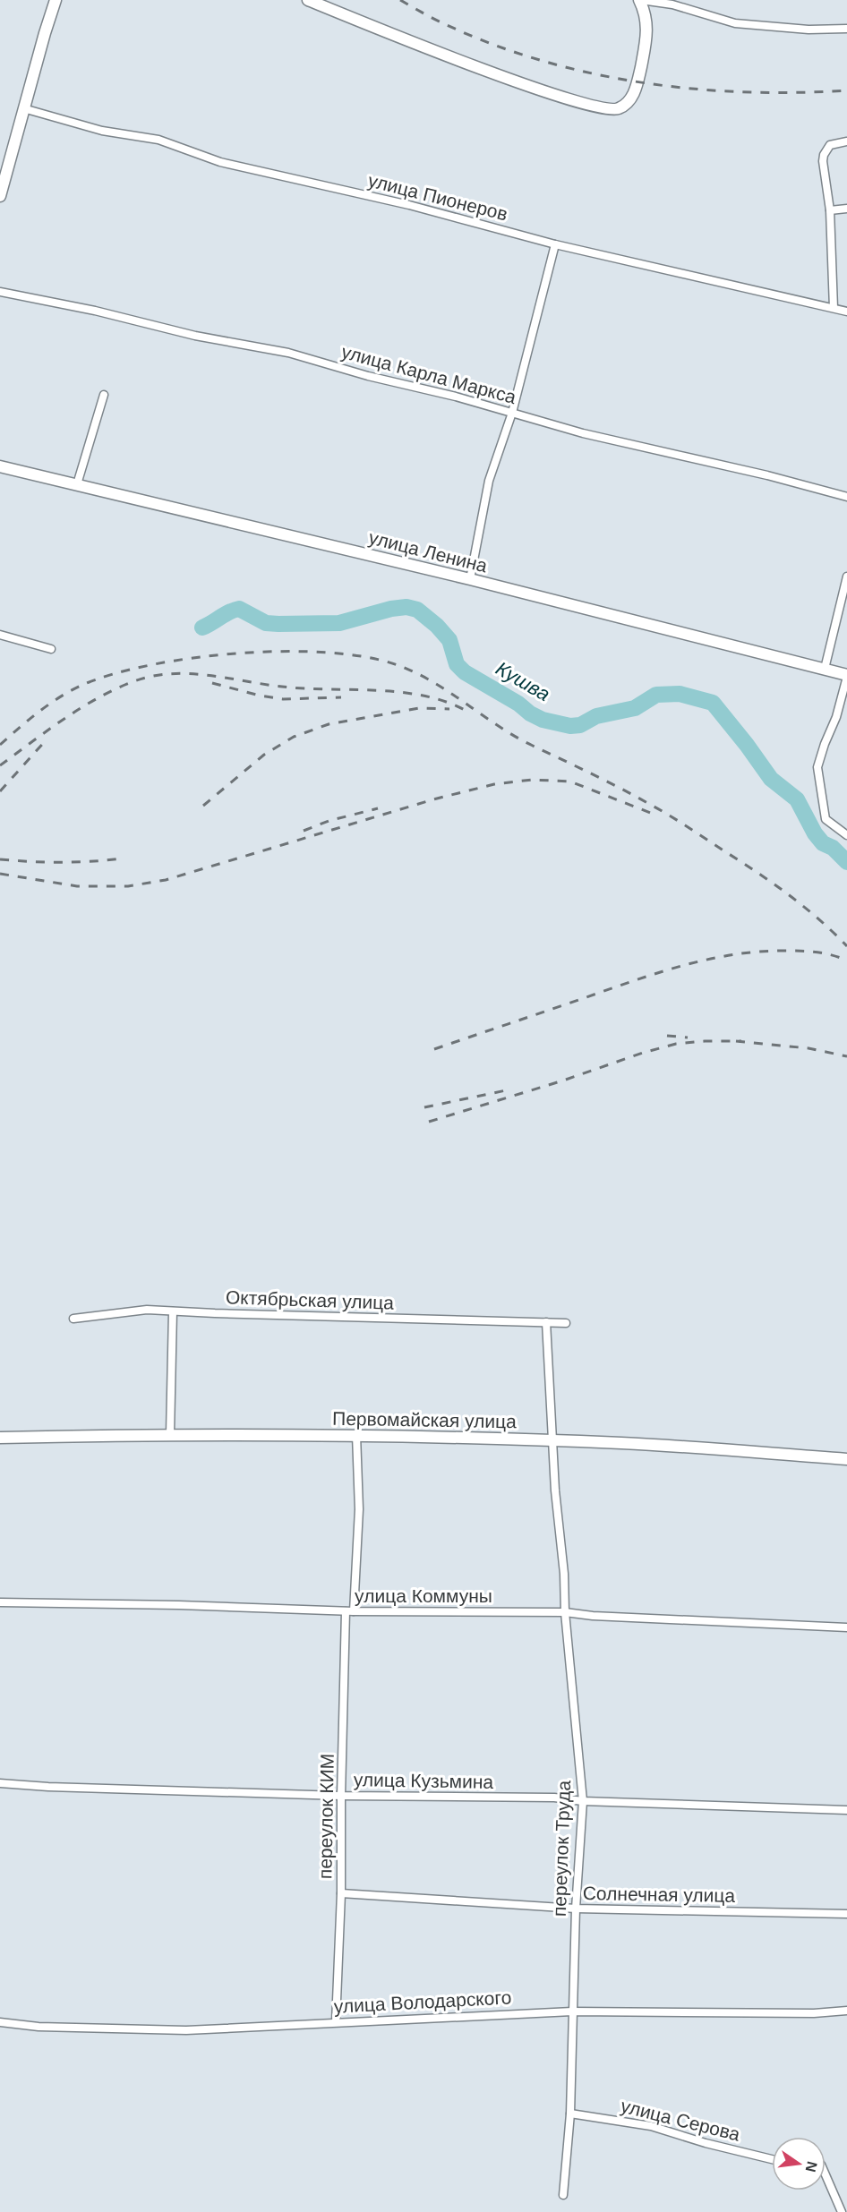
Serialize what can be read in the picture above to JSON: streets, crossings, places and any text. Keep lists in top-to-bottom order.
{
  "streets": {
    "main road": ["улица Ленина", "Первомайская улица"],
    "street": [
      "улица Пионеров",
      "улица Карла Маркса",
      "Октябрьская улица",
      "улица Коммуны",
      "улица Кузьмина",
      "переулок КИМ",
      "переулок Труда",
      "Солнечная улица",
      "улица Володарского",
      "улица Серова"
    ]
  },
  "crossings": [
    ["Октябрьская улица", "переулок Труда"],
    ["Первомайская улица", "переулок КИМ"],
    ["Первомайская улица", "переулок Труда"],
    ["улица Коммуны", "переулок КИМ"],
    ["улица Коммуны", "переулок Труда"],
    ["улица Кузьмина", "переулок КИМ"],
    ["улица Кузьмина", "переулок Труда"],
    ["переулок КИМ", "Солнечная улица"],
    ["переулок КИМ", "улица Володарского"],
    ["переулок Труда", "Солнечная улица"],
    ["переулок Труда", "улица Володарского"],
    ["переулок Труда", "улица Серова"]
  ],
  "water": ["Кушва"],
  "north": "right"
}
